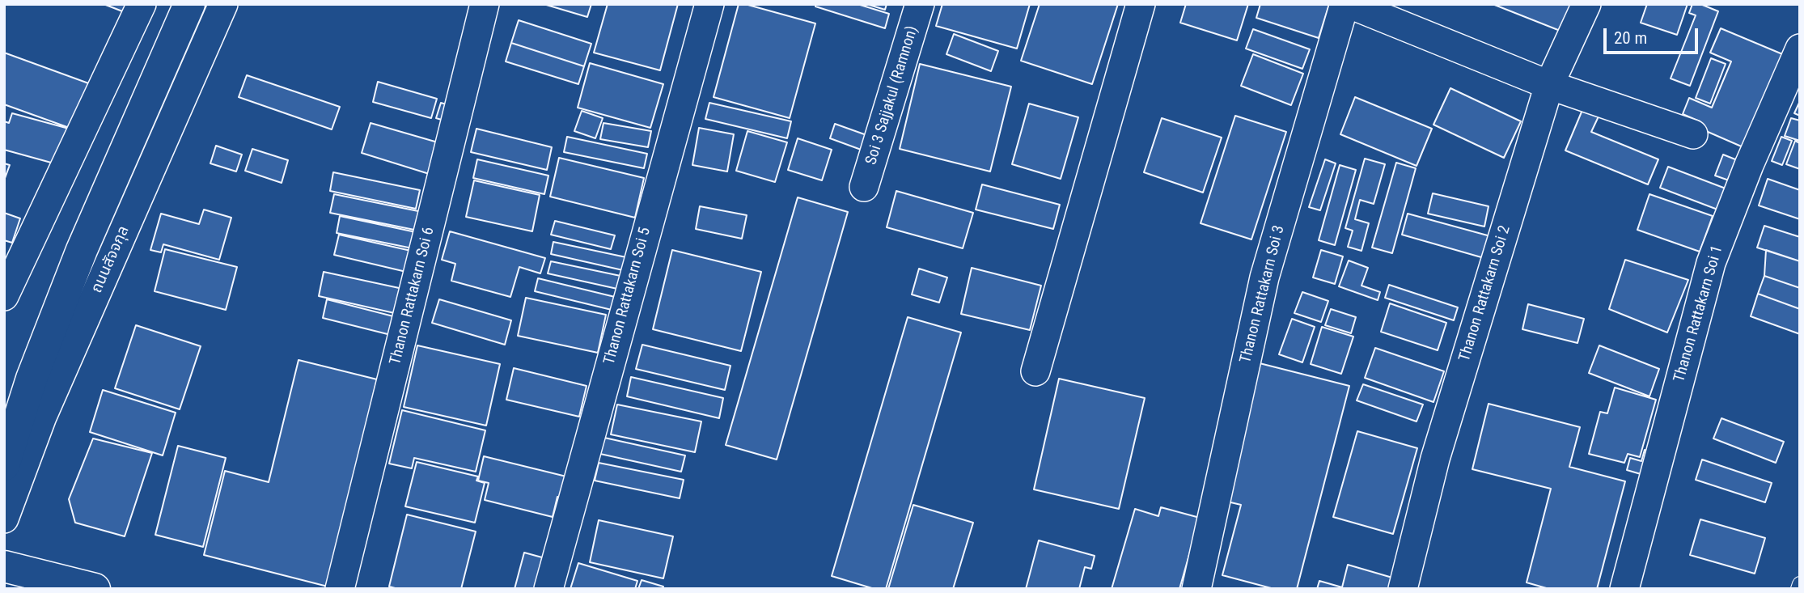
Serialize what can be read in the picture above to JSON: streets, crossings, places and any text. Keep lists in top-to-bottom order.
{
  "streets": {
    "street": [
      "Soi 3 Sajjakul (Ramnon)",
      "ถนนสัจจกุล",
      "Thanon Rattakarn Soi 2",
      "Thanon Rattakarn Soi 3",
      "Thanon Rattakarn Soi 6",
      "Thanon Rattakarn Soi 5",
      "Thanon Rattakarn Soi 1"
    ]
  },
  "scale_bar": "20 m"
}
